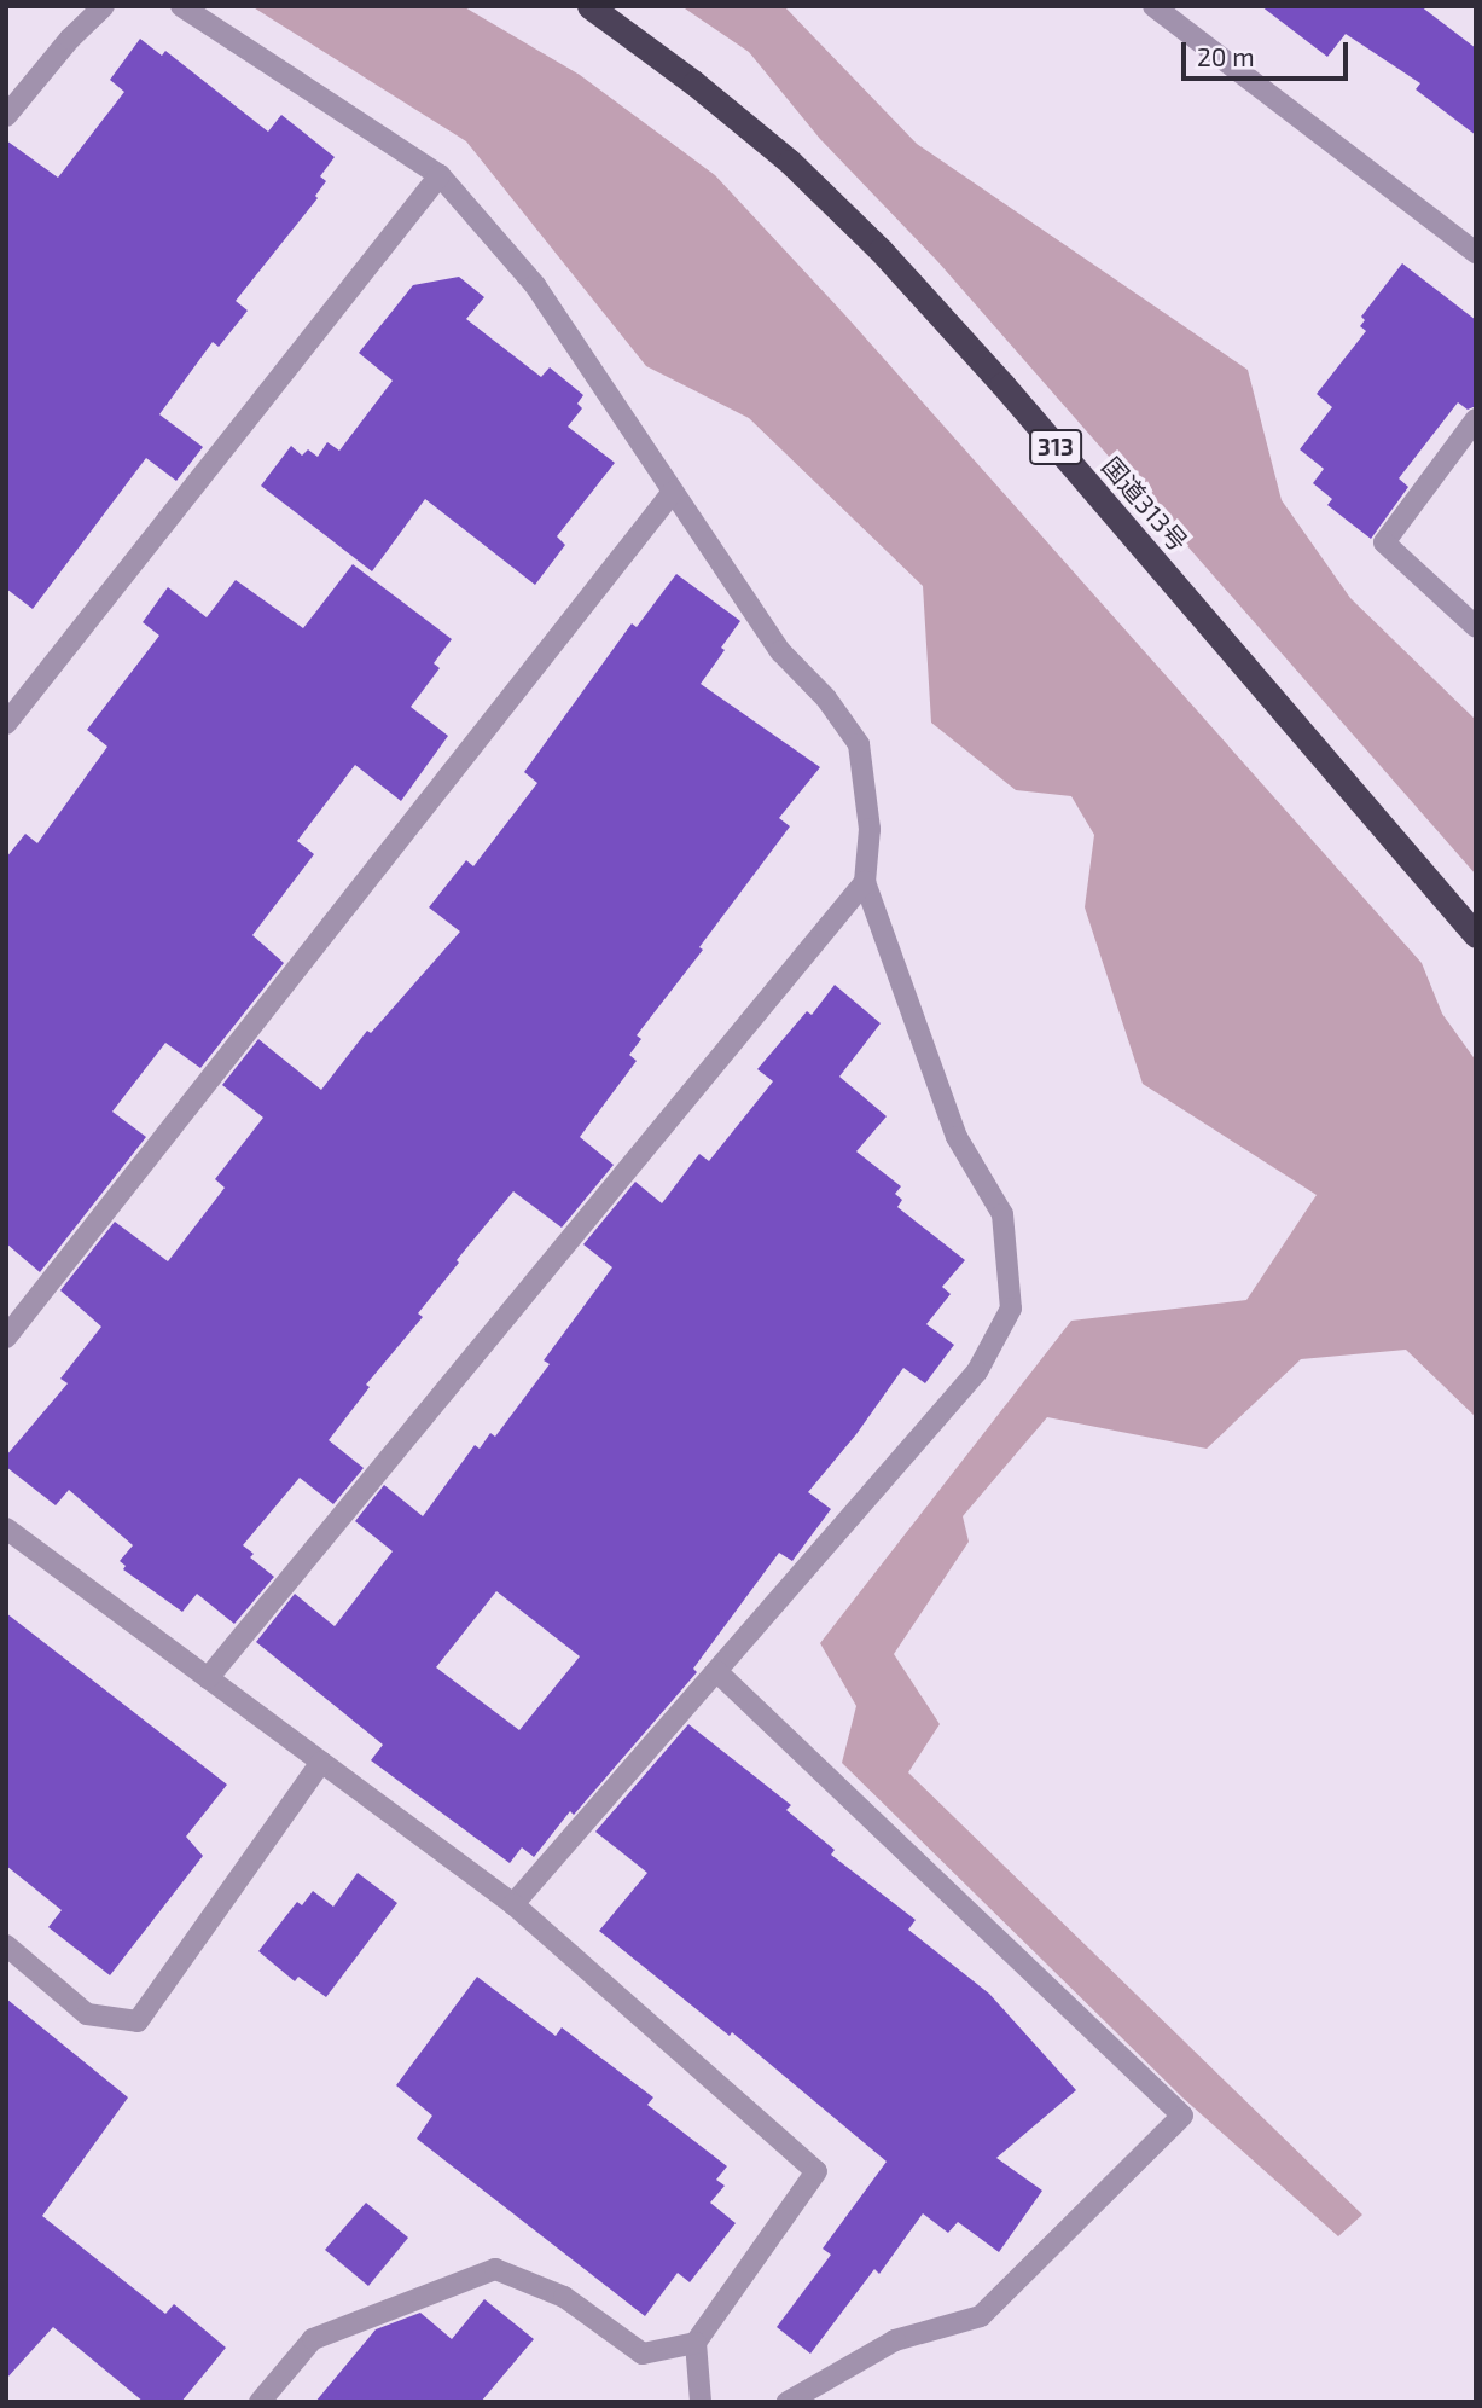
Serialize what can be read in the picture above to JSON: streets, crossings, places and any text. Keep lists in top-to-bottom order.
{
  "streets": {
    "highway": ["313", "国道313号"]
  },
  "scale_bar": "20 m"
}
